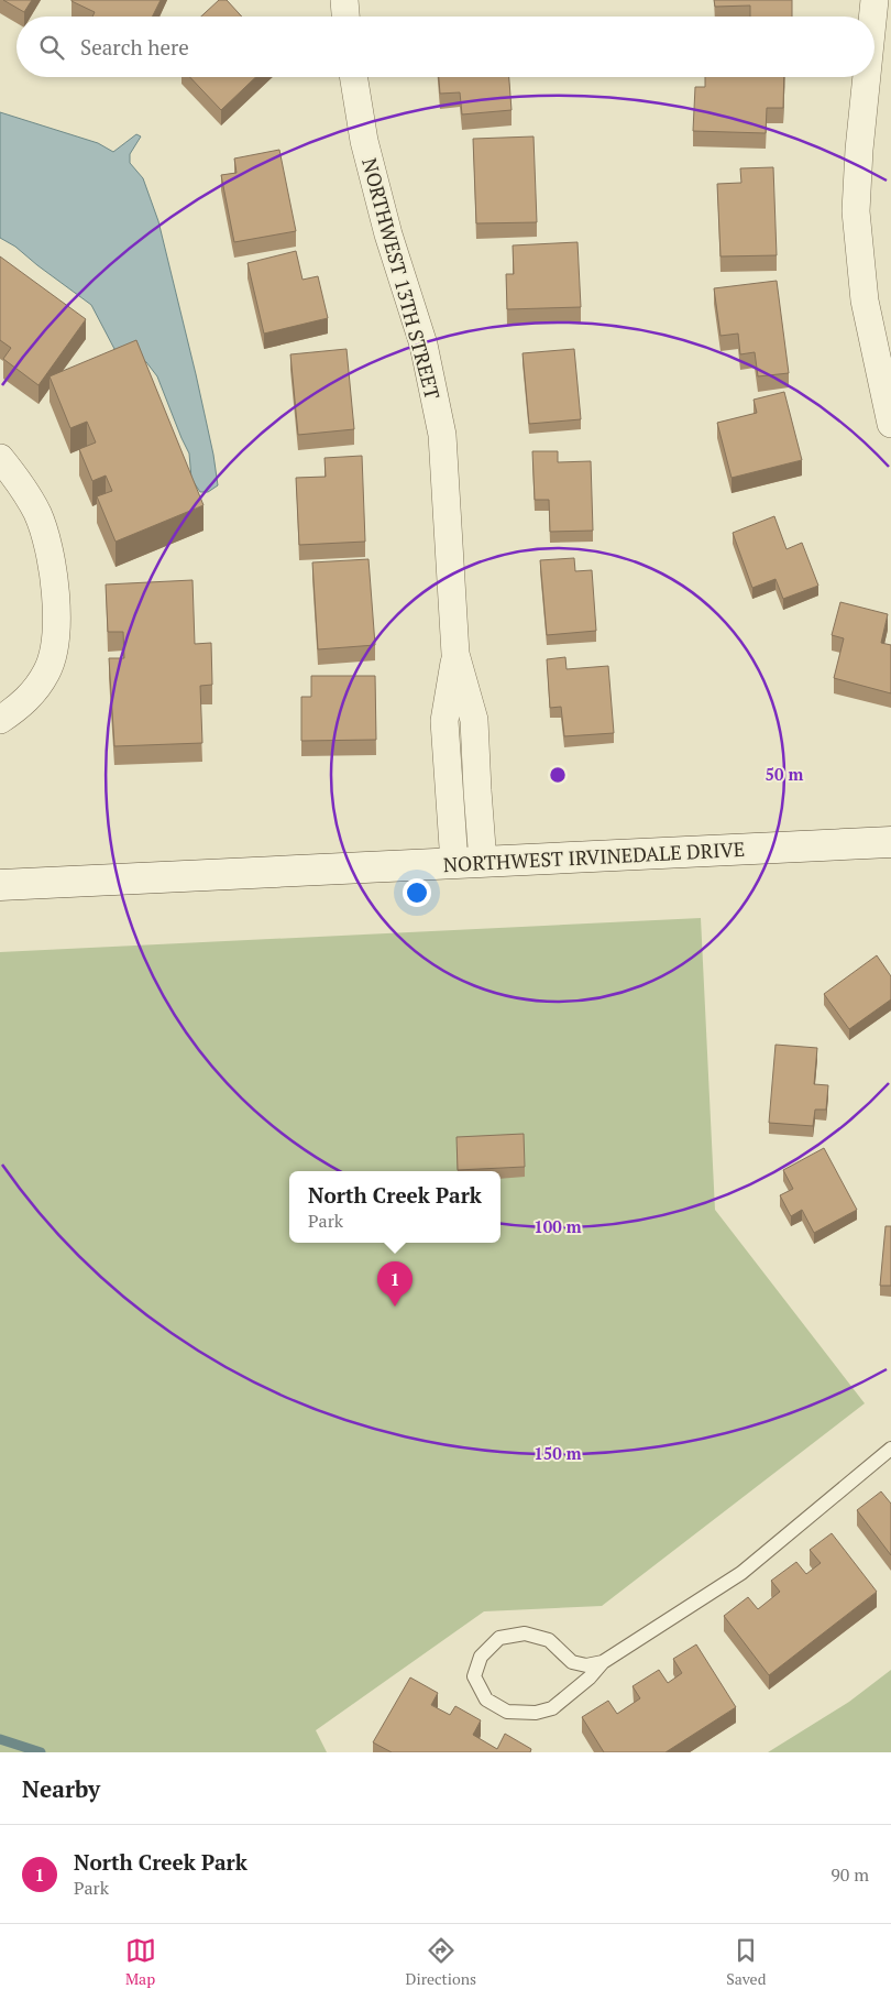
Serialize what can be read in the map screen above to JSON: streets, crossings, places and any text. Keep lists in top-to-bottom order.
{
  "streets": {
    "main road": ["NORTHWEST IRVINEDALE DRIVE"],
    "street": ["NORTHWEST 13TH STREET"]
  },
  "crossings": [
    ["NORTHWEST 13TH STREET", "NORTHWEST IRVINEDALE DRIVE"]
  ],
  "page": {
    "search": "Search here",
    "popup": ["North Creek Park", "Park"],
    "pins": "1",
    "heading": "Nearby",
    "list": [
      {
        "mark": "1",
        "name": "North Creek Park",
        "note": "Park",
        "value": "90 m"
      }
    ],
    "nav": ["Map", "Directions", "Saved"]
  },
  "rings": ["50 m", "100 m", "150 m"]
}
